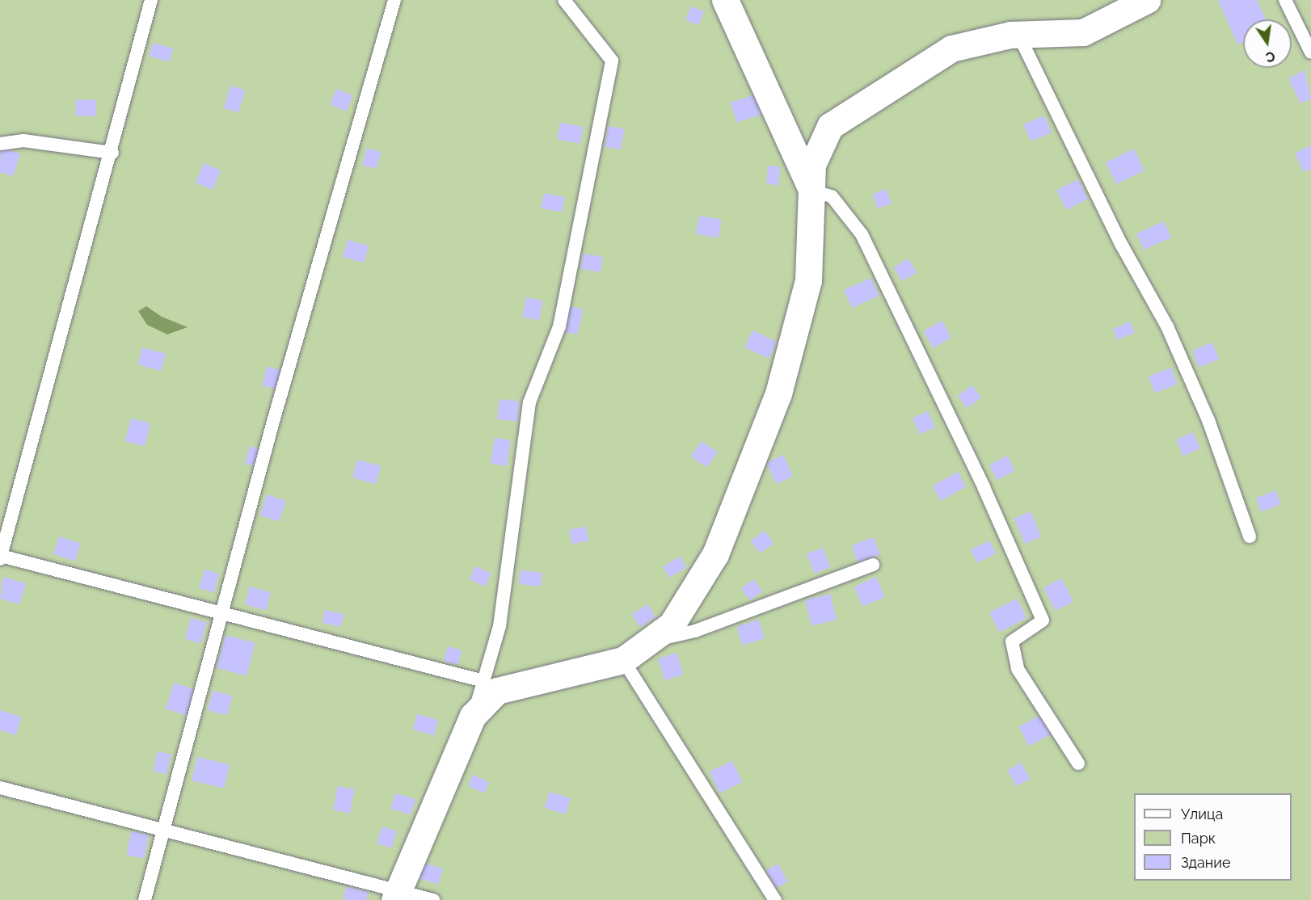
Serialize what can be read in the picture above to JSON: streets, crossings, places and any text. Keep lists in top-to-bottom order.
{
  "legend": ["Улица", "Парк", "Здание"],
  "north": "bottom"
}
